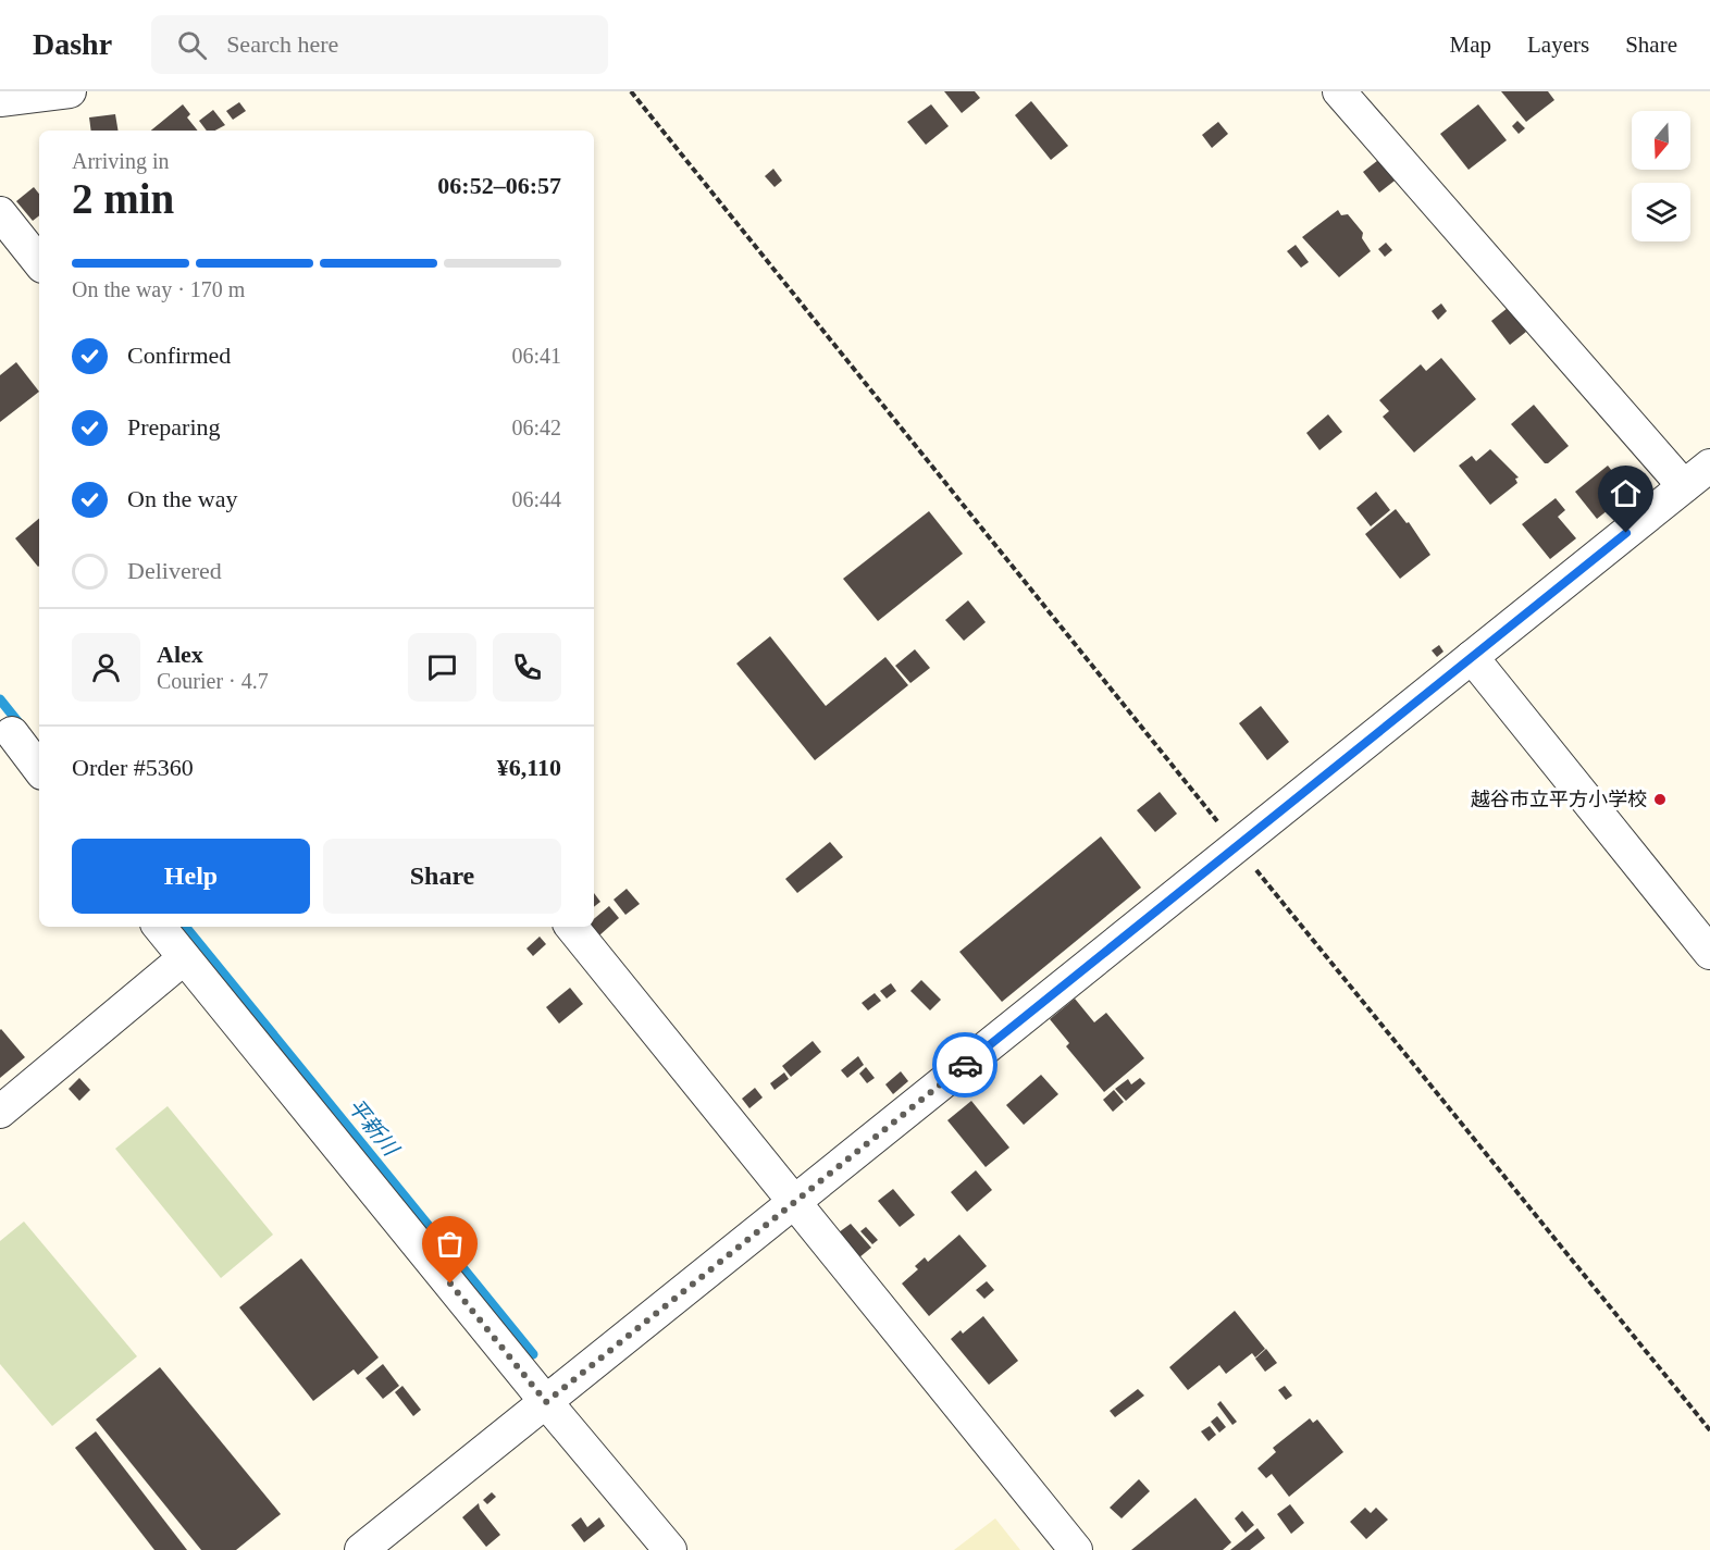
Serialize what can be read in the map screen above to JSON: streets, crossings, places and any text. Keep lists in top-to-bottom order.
{
  "water": ["平新川"],
  "places": ["越谷市立平方小学校"],
  "north": "bottom",
  "page": {
    "header": "Dashr",
    "search": "Search here",
    "nav": ["Map", "Layers", "Share"],
    "heading": ["2 min", "Arriving in", "06:52–06:57"],
    "panel": [
      "Alex",
      "Courier · 4.7",
      "Order #5360",
      "¥6,110"
    ],
    "bar": "On the way · 170 m",
    "list": [
      ["Confirmed", "06:41"],
      ["Preparing", "06:42"],
      ["On the way", "06:44"],
      "Delivered"
    ],
    "buttons": ["Help", "Share"]
  }
}
